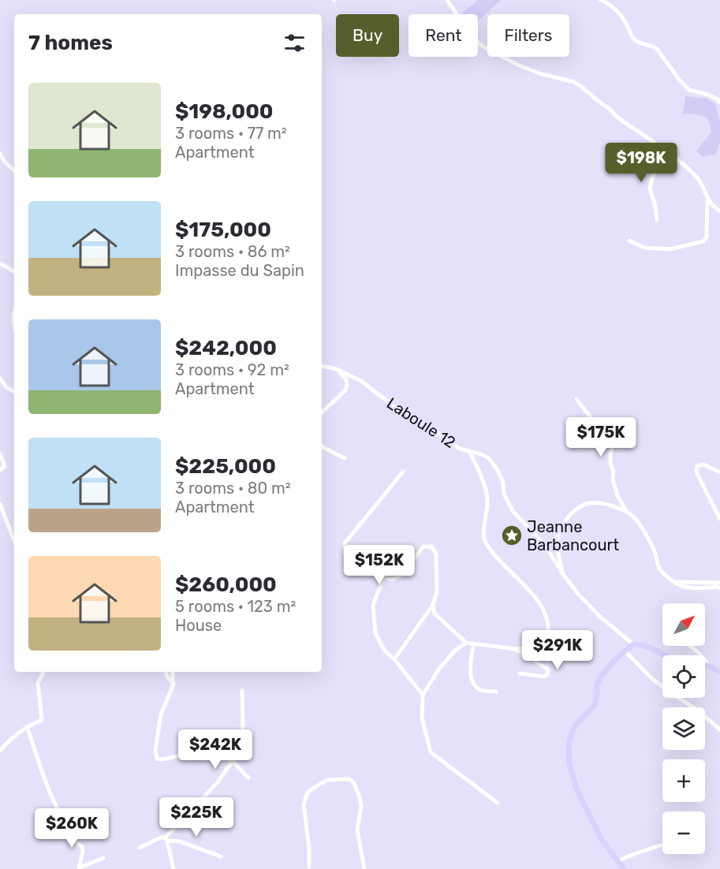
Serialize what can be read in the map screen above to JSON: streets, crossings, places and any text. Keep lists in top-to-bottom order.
{
  "streets": {
    "street": ["Laboule 12"]
  },
  "places": {
    "place": ["Jeanne Barbancourt"]
  },
  "north": "top right",
  "page": {
    "chip": ["Buy", "Rent", "Filters"],
    "heading": "7 homes",
    "list": [
      {
        "name": "$198,000",
        "note": "3 rooms · 77 m² · Apartment"
      },
      {
        "name": "$175,000",
        "note": "3 rooms · 86 m² · Impasse du Sapin"
      },
      {
        "name": "$242,000",
        "note": "3 rooms · 92 m² · Apartment"
      },
      {
        "name": "$225,000",
        "note": "3 rooms · 80 m² · Apartment"
      },
      {
        "name": "$260,000",
        "note": "5 rooms · 123 m² · House"
      }
    ],
    "price": [
      "$198K",
      "$175K",
      "$152K",
      "$291K",
      "$242K",
      "$225K",
      "$260K"
    ],
    "map_buttons": ["+", "−"]
  }
}
